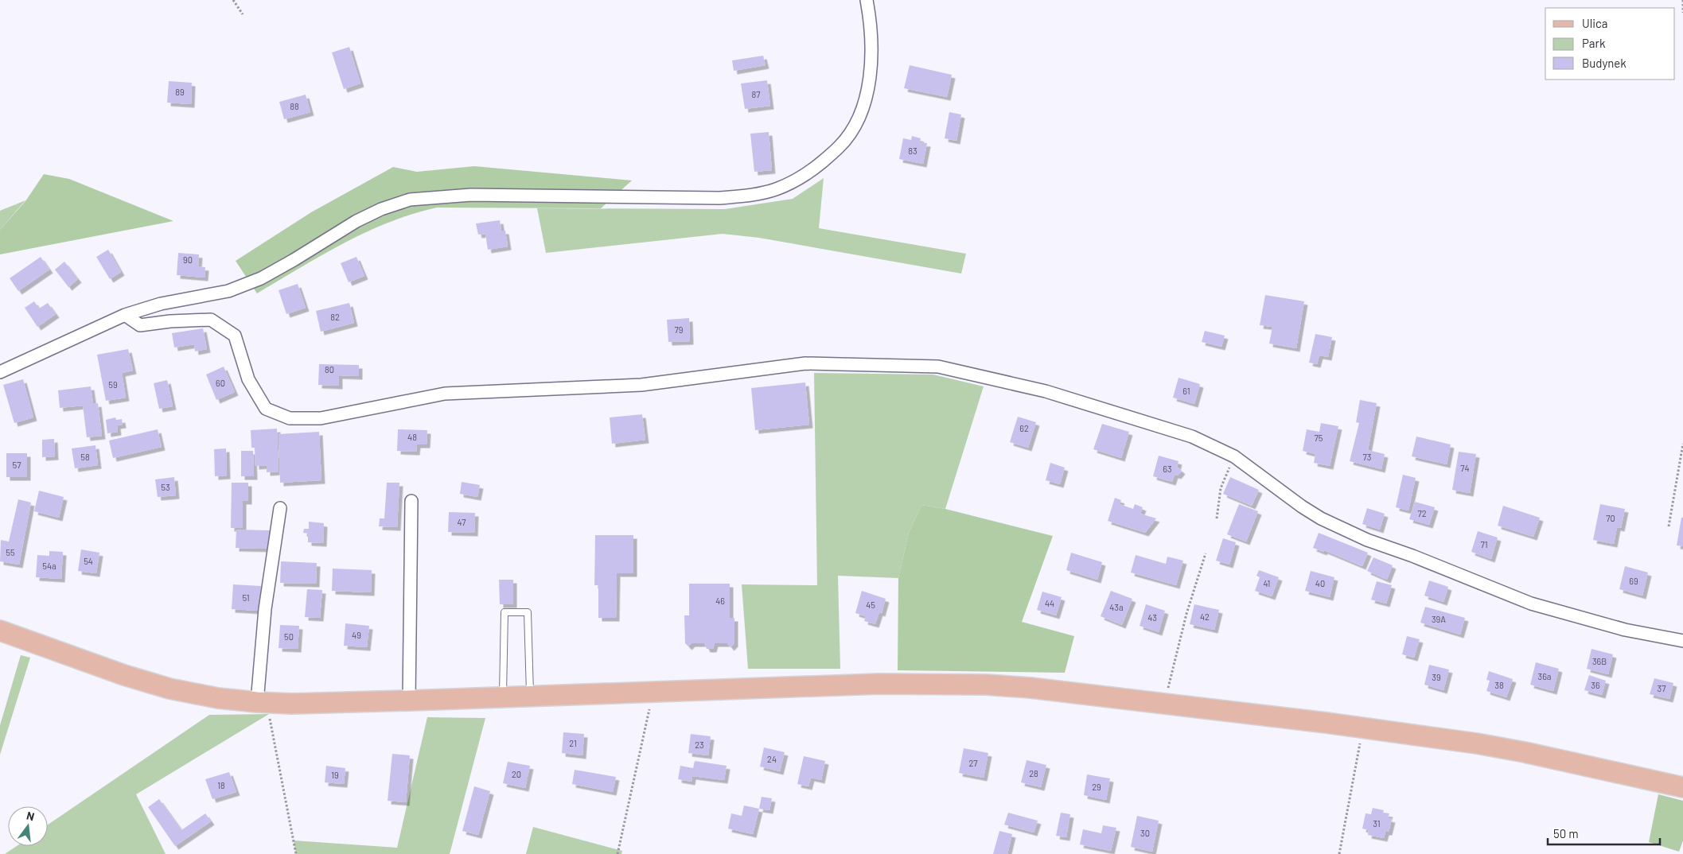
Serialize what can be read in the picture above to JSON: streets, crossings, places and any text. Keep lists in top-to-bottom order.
{
  "house_numbers": [
    "89",
    "87",
    "88",
    "83",
    "90",
    "82",
    "79",
    "80",
    "60",
    "59",
    "61",
    "62",
    "48",
    "75",
    "58",
    "73",
    "57",
    "74",
    "63",
    "53",
    "72",
    "70",
    "47",
    "71",
    "55",
    "54",
    "54a",
    "69",
    "41",
    "40",
    "51",
    "46",
    "44",
    "45",
    "43a",
    "42",
    "43",
    "39A",
    "49",
    "50",
    "36B",
    "36a",
    "39",
    "38",
    "36",
    "37",
    "21",
    "23",
    "24",
    "27",
    "28",
    "20",
    "19",
    "18",
    "29",
    "31",
    "30"
  ],
  "legend": ["Ulica", "Park", "Budynek"],
  "scale_bar": "50 m",
  "north": "top"
}
